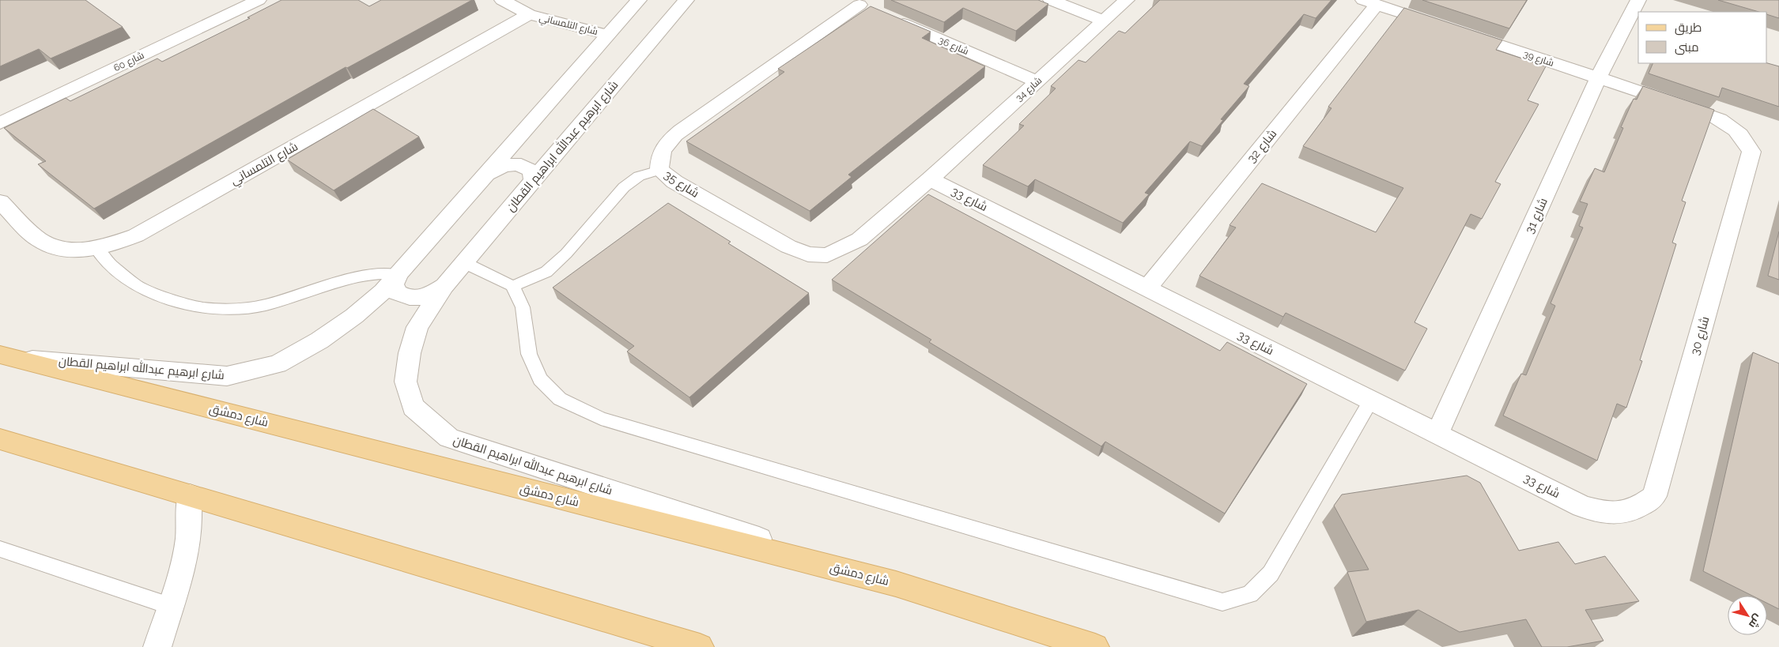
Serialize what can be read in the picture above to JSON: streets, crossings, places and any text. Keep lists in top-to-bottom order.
{
  "streets": {
    "main road": ["شارع دمشق"],
    "street": [
      "شارع التلمساني",
      "شارع 36",
      "شارع 39",
      "شارع 60",
      "شارع 34",
      "شارع ابرهيم عبدالله ابراهيم القطان",
      "شارع 32",
      "شارع 35",
      "شارع 33",
      "شارع 31",
      "شارع 30"
    ]
  },
  "crossings": [
    ["شارع التلمساني", "شارع ابرهيم عبدالله ابراهيم القطان"],
    ["شارع 36", "شارع 34"],
    ["شارع 36", "شارع 35"],
    ["شارع 39", "شارع 32"],
    ["شارع 39", "شارع 31"],
    ["شارع 39", "شارع 30"],
    ["شارع 34", "شارع 35"],
    ["شارع 34", "شارع 33"],
    ["شارع ابرهيم عبدالله ابراهيم القطان", "شارع دمشق"],
    ["شارع 32", "شارع 33"],
    ["شارع 35", "شارع 33"],
    ["شارع 33", "شارع 31"],
    ["شارع 33", "شارع 30"]
  ],
  "legend": ["طريق", "مبنى"],
  "north": "bottom right"
}
